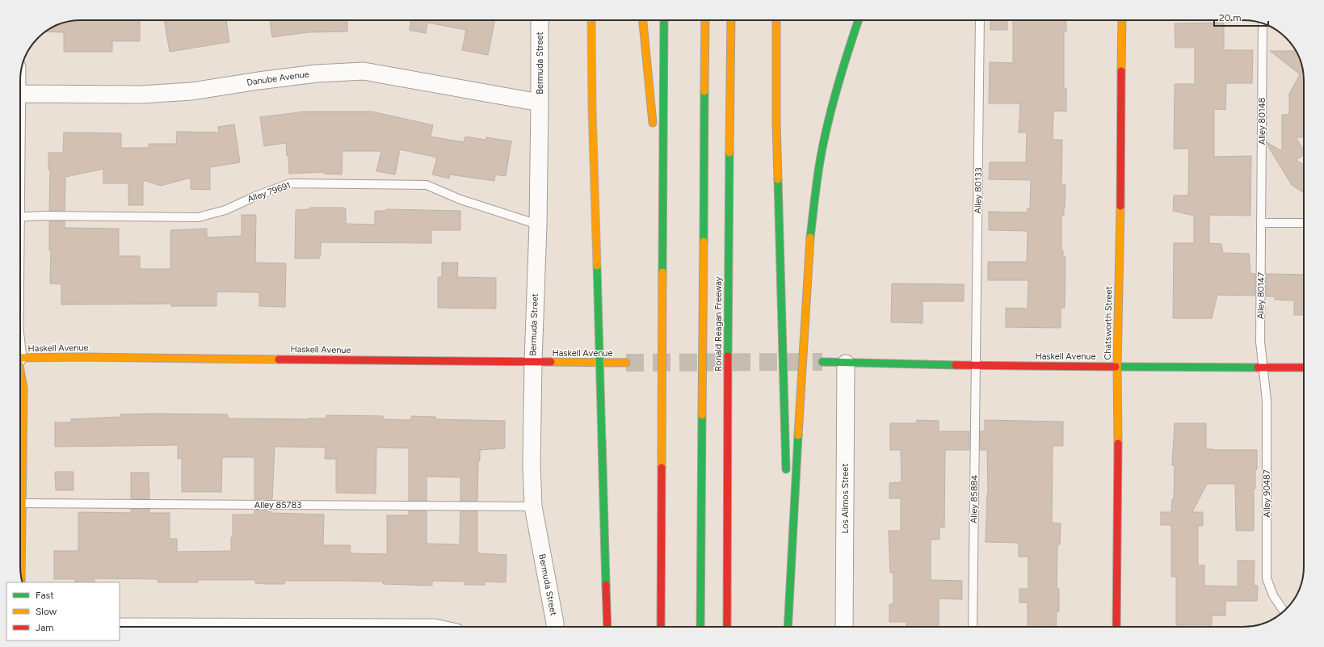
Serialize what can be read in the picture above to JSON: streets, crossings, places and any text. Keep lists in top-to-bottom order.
{
  "streets": {
    "main road": ["Chatsworth Street", "Ronald Reagan Freeway", "Haskell Avenue"],
    "street": ["Bermuda Street", "Danube Avenue", "Los Alimos Street"],
    "lane": [
      "Alley 80148",
      "Alley 80133",
      "Alley 79691",
      "Alley 80147",
      "Alley 90487",
      "Alley 85884",
      "Alley 85783"
    ]
  },
  "crossings": [
    ["Bermuda Street", "Danube Avenue"],
    ["Bermuda Street", "Alley 79691"],
    ["Bermuda Street", "Haskell Avenue"],
    ["Bermuda Street", "Alley 85783"],
    ["Alley 80148", "Alley 80147"],
    ["Alley 80133", "Haskell Avenue"],
    ["Alley 80133", "Alley 85884"],
    ["Alley 80147", "Haskell Avenue"],
    ["Alley 80147", "Alley 90487"],
    ["Chatsworth Street", "Haskell Avenue"],
    ["Haskell Avenue", "Alley 90487"],
    ["Haskell Avenue", "Los Alimos Street"],
    ["Haskell Avenue", "Alley 85884"]
  ],
  "legend": ["Fast", "Slow", "Jam"],
  "scale_bar": "20 m"
}
